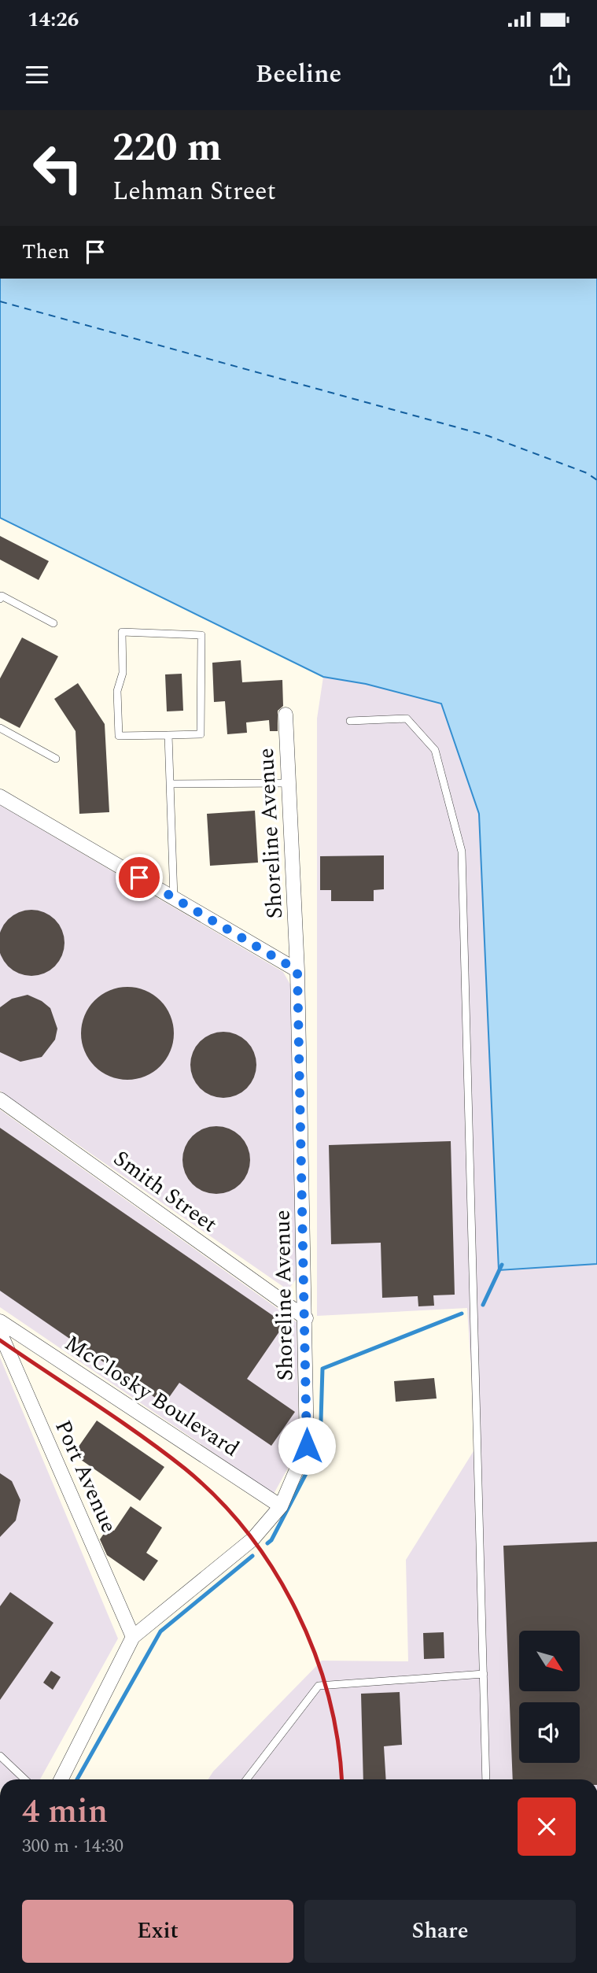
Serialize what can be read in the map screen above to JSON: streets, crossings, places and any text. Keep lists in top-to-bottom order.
{
  "streets": {
    "street": [
      "Shoreline Avenue",
      "Smith Street",
      "McClosky Boulevard",
      "Port Avenue"
    ]
  },
  "crossings": [
    ["Shoreline Avenue", "Smith Street"],
    ["Shoreline Avenue", "McClosky Boulevard"],
    ["Shoreline Avenue", "Port Avenue"]
  ],
  "north": "bottom right",
  "page": {
    "status": "14:26",
    "header": "Beeline",
    "turn": ["220 m", "Lehman Street"],
    "then": "Then",
    "heading": ["4 min", "300 m · 14:30"],
    "buttons": ["Exit", "Share"]
  }
}
